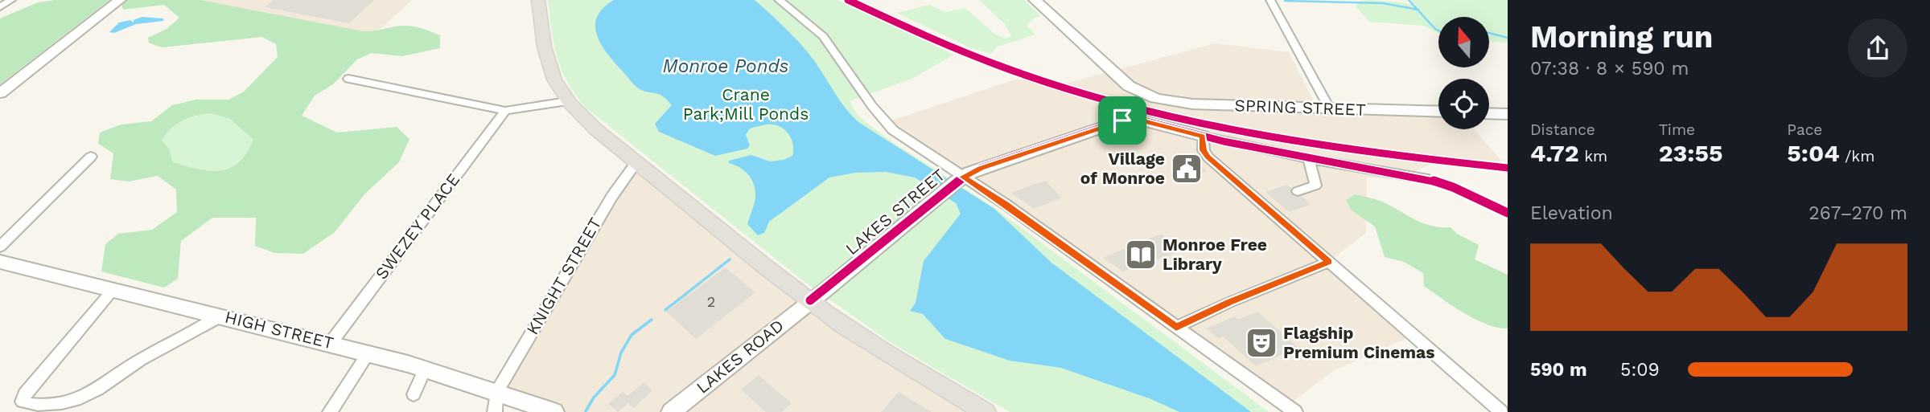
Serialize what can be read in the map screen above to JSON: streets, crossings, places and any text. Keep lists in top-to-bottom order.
{
  "streets": {
    "street": [
      "SPRING STREET",
      "LAKES STREET",
      "SWEZEY PLACE",
      "KNIGHT STREET",
      "HIGH STREET",
      "LAKES ROAD"
    ]
  },
  "crossings": [
    ["LAKES STREET", "LAKES ROAD"],
    ["SWEZEY PLACE", "HIGH STREET"],
    ["KNIGHT STREET", "HIGH STREET"]
  ],
  "water": ["Monroe Ponds"],
  "parks": ["Crane Park;Mill Ponds"],
  "places": {
    "public building": ["Village of Monroe"],
    "library": ["Monroe Free Library"],
    "theatre": ["Flagship Premium Cinemas"]
  },
  "house_numbers": ["2"],
  "north": "top",
  "page": {
    "heading": ["Morning run", "07:38 · 8 × 590 m"],
    "stats": [
      ["Distance", "4.72 km"],
      ["Time", "23:55"],
      ["Pace", "5:04 /km"]
    ],
    "chart": ["Elevation", "267–270 m"],
    "list": [
      {
        "name": "590 m",
        "note": "5:09"
      }
    ]
  }
}
